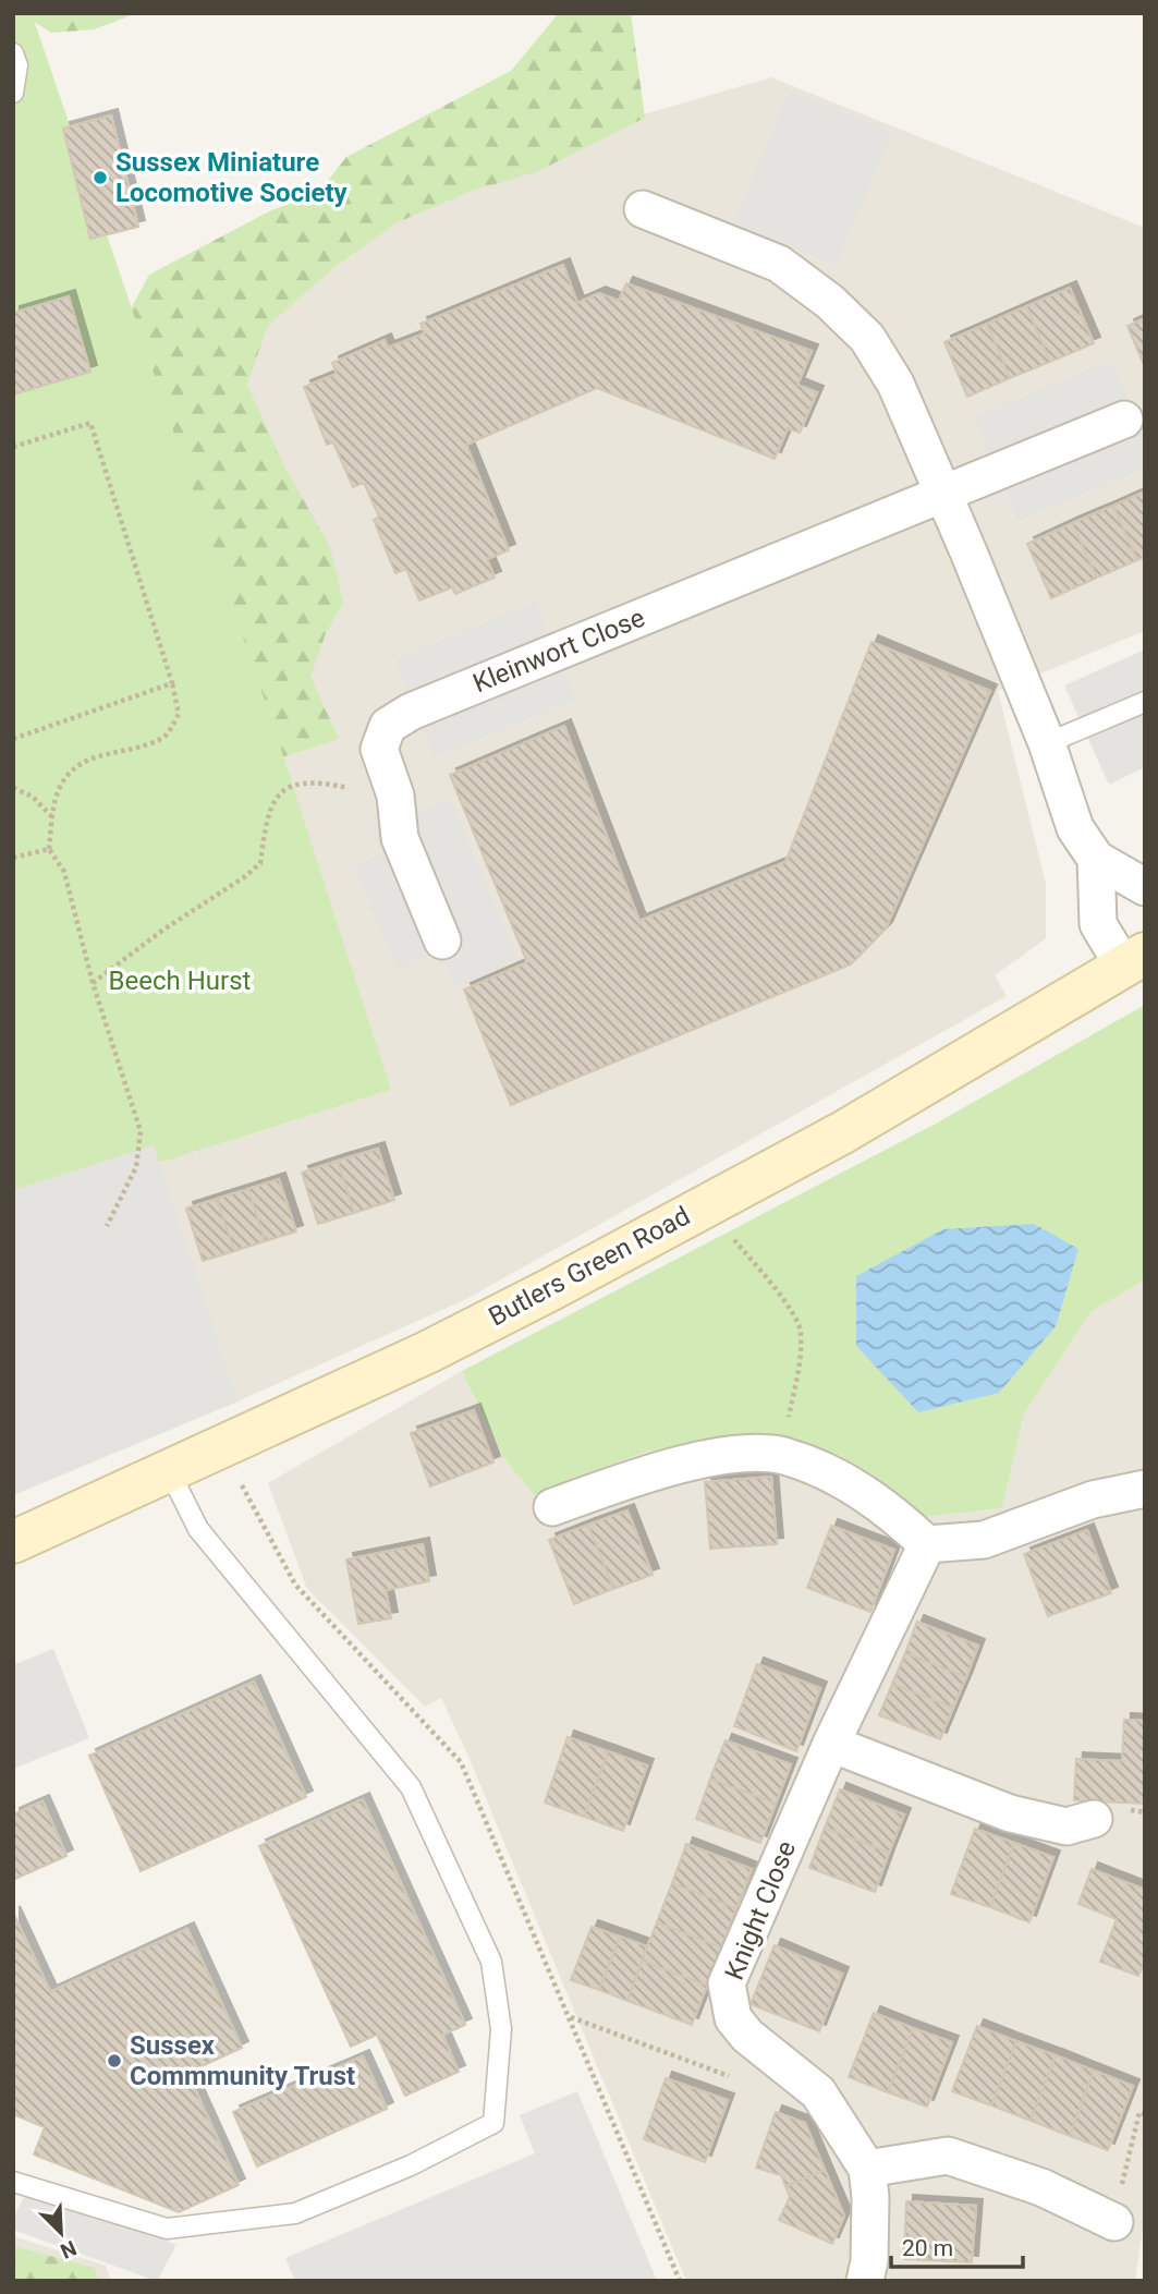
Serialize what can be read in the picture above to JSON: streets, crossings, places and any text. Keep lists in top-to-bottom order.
{
  "streets": {
    "main road": ["Butlers Green Road"],
    "street": ["Kleinwort Close", "Knight Close"]
  },
  "parks": ["Beech Hurst"],
  "places": ["Sussex Miniature Locomotive Society", "Sussex Commmunity Trust"],
  "scale_bar": "20 m",
  "north": "bottom right"
}
